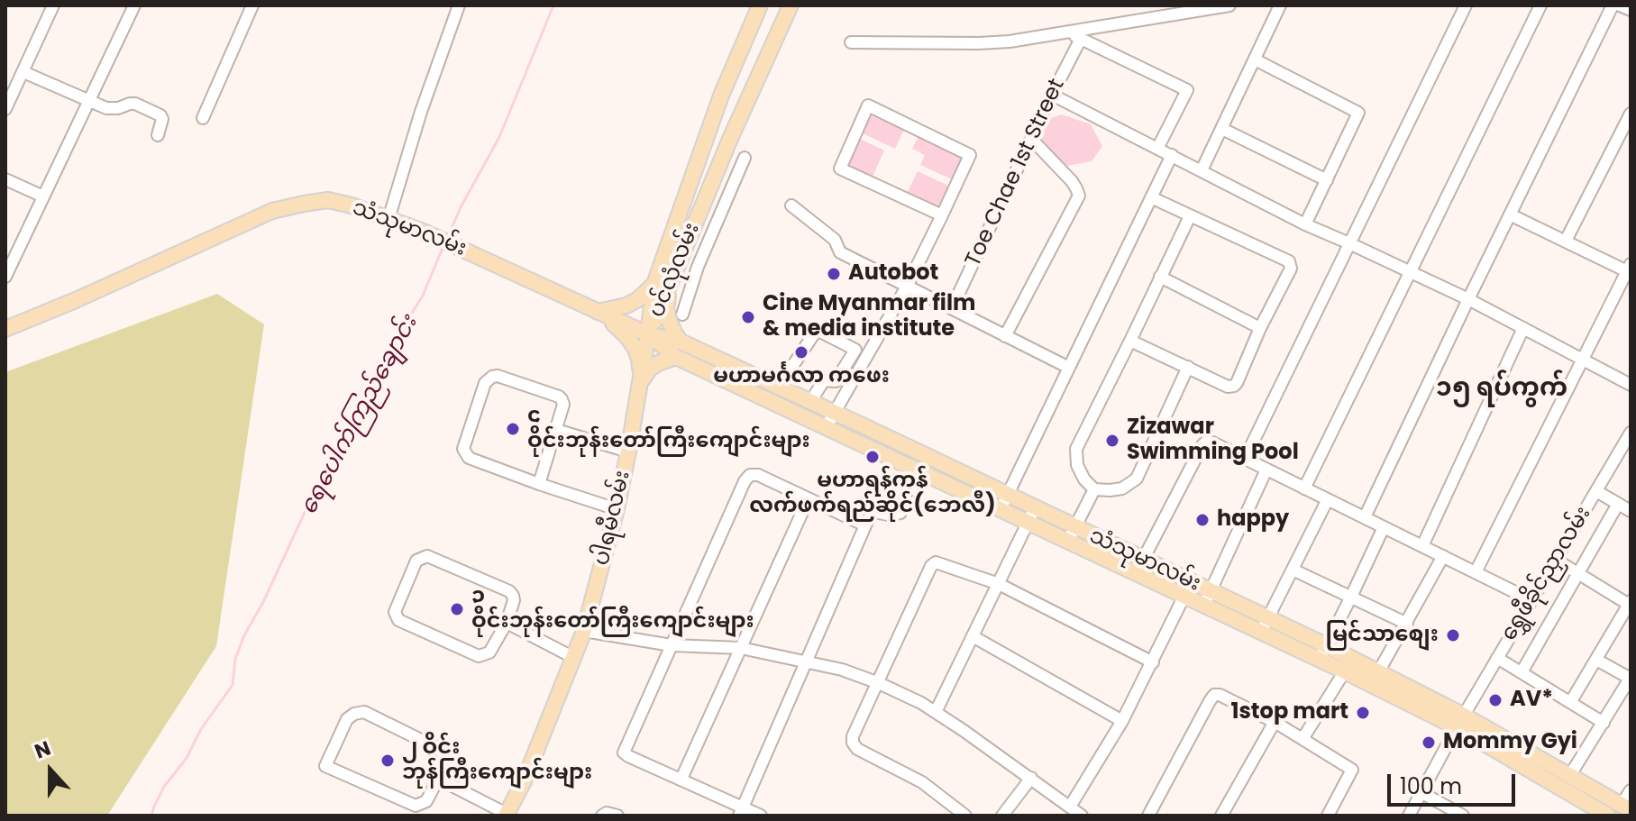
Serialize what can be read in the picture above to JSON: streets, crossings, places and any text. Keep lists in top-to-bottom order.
{
  "streets": {
    "main road": ["သံသုမာလမ်း", "ပင်လုံလမ်း", "ပါရမီလမ်း"],
    "street": ["Toe Chae 1st Street", "ရွှေဖီခိုင်ညှာလမ်း"]
  },
  "crossings": [
    ["သံသုမာလမ်း", "ပင်လုံလမ်း"],
    ["သံသုမာလမ်း", "ပါရမီလမ်း"],
    ["သံသုမာလမ်း", "ရွှေဖီခိုင်ညှာလမ်း"],
    ["ပင်လုံလမ်း", "ပါရမီလမ်း"]
  ],
  "districts": ["၁၅ ရပ်ကွက်"],
  "water": ["ရေပေါက်ကြည်ချောင်း"],
  "places": [
    "Autobot",
    "Cine Myanmar film & media institute",
    "မဟာမင်္ဂလာ ကဖေး",
    "၄ ဝိုင်းဘုန်းတော်ကြီးကျောင်းများ",
    "Zizawar Swimming Pool",
    "မဟာရန်ကုန် လက်ဖက်ရည်ဆိုင်(ဘေလီ)",
    "happy",
    "၃ ဝိုင်းဘုန်းတော်ကြီးကျောင်းများ",
    "မြင်သာစျေး",
    "AV*",
    "1stop mart",
    "Mommy Gyi",
    "၂ ဝိုင်း ဘုန်ကြီးကျောင်းများ"
  ],
  "scale_bar": "100 m",
  "north": "top"
}
